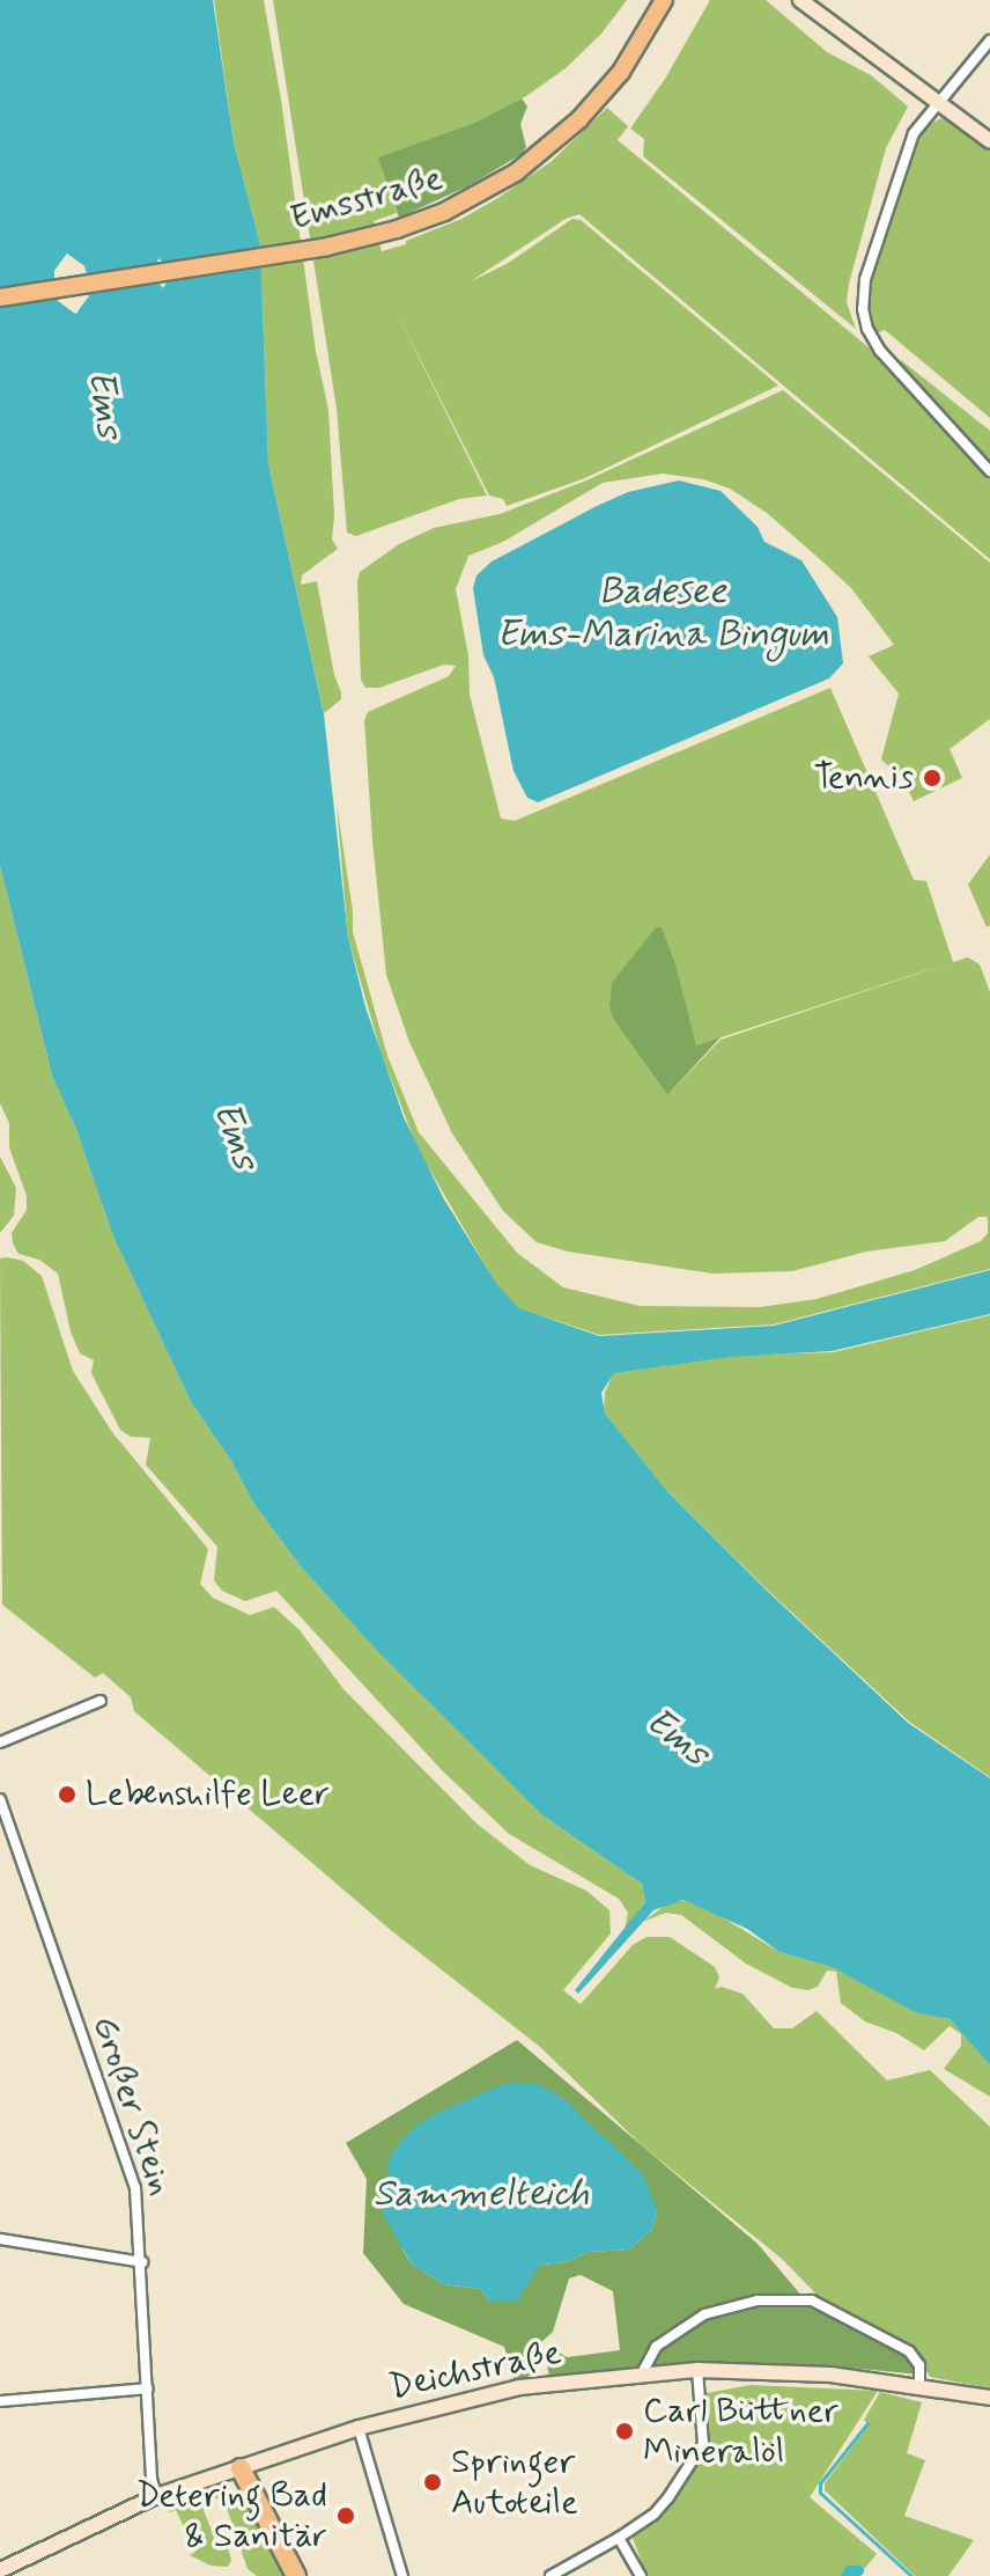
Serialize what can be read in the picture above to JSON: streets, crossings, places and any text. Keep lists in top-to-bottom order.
{
  "streets": {
    "main road": ["Emsstraße", "Deichstraße"],
    "street": ["Großer Stein"]
  },
  "crossings": [
    ["Großer Stein", "Deichstraße"]
  ],
  "water": ["Ems", "Badesee Ems-Marina Bingum", "Sammelteich"],
  "places": [
    "Tennis",
    "Lebenshilfe Leer",
    "Carl Büttner Mineralöl",
    "Springer Autoteile",
    "Detering Bad & Sanitär"
  ]
}
